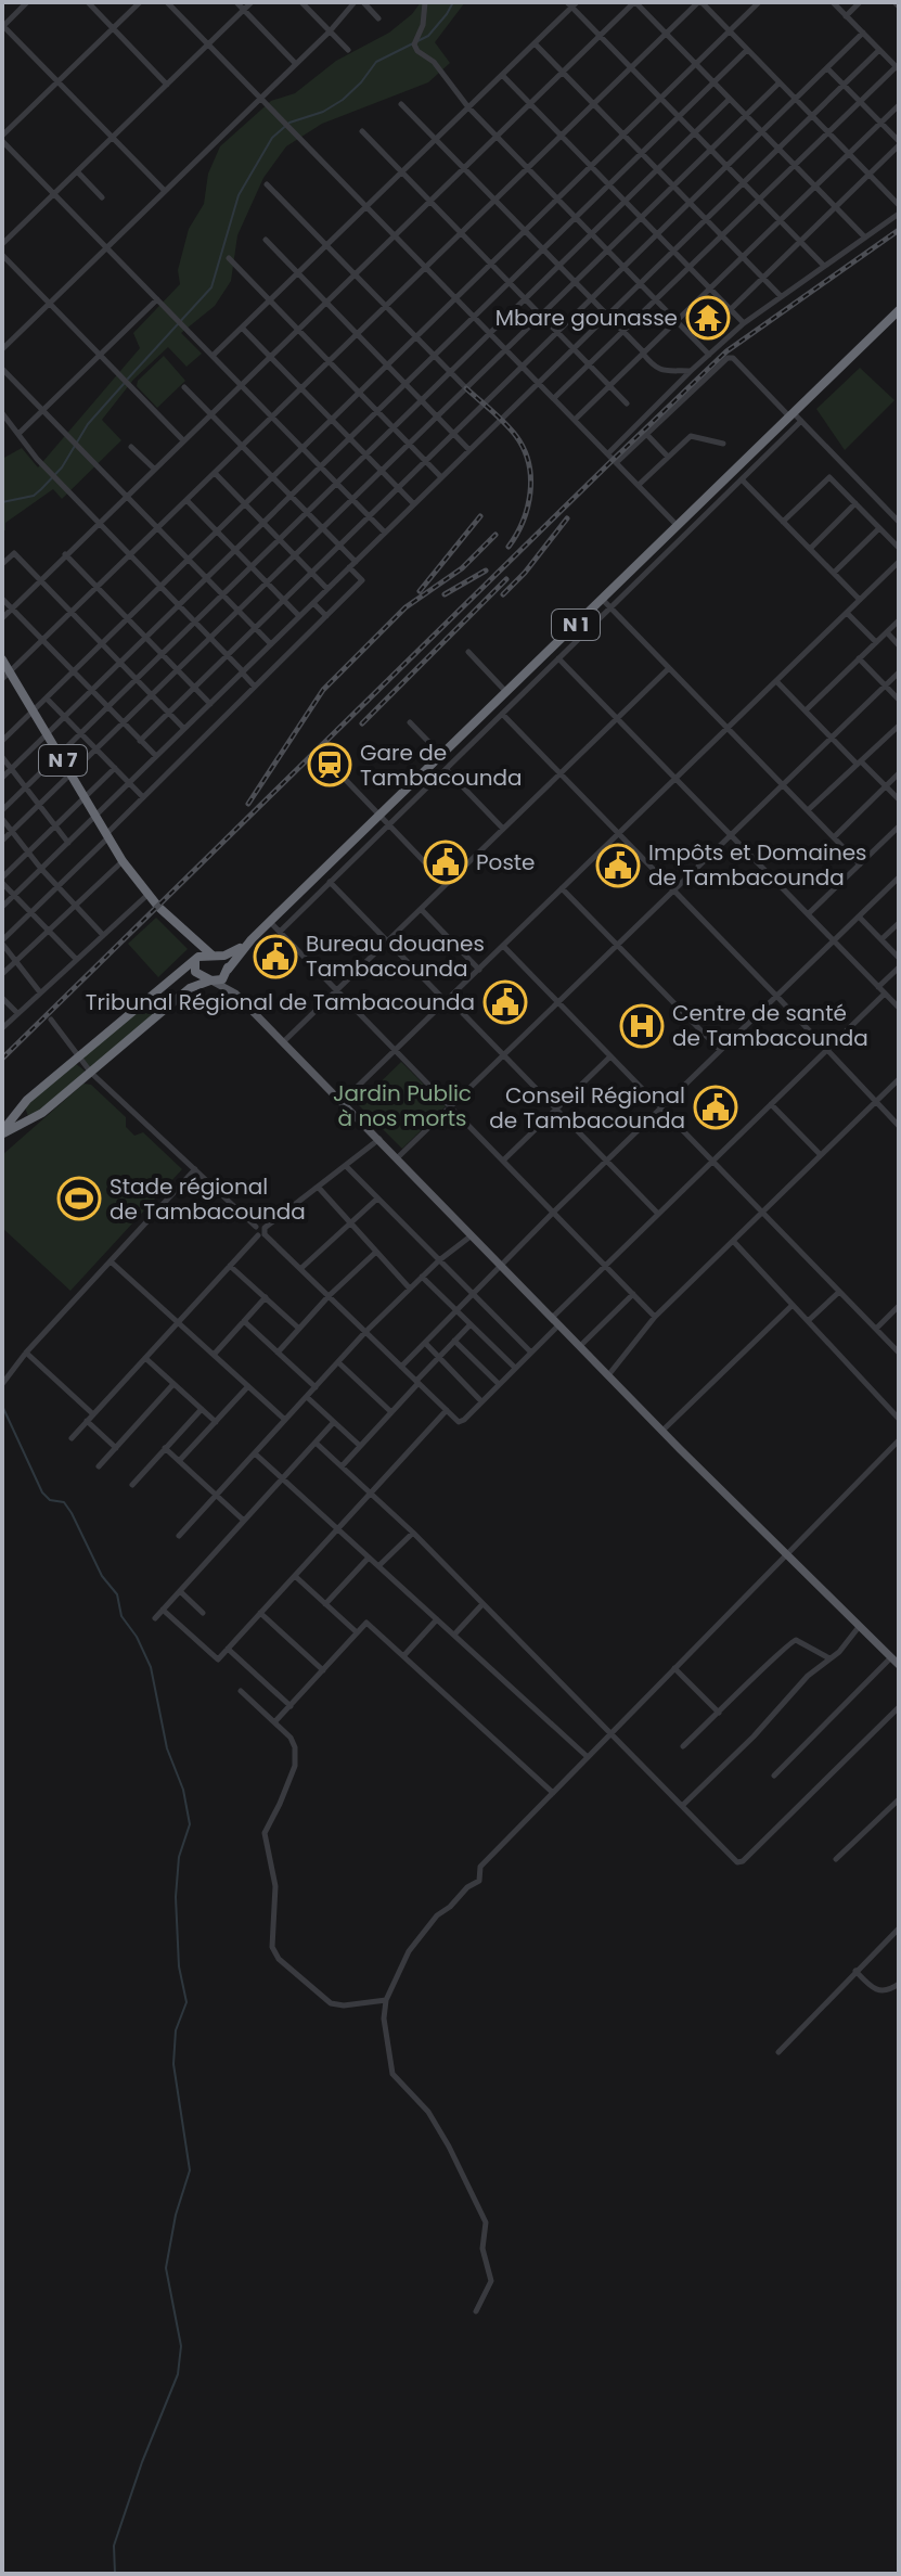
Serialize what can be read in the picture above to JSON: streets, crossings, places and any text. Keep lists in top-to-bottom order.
{
  "streets": {
    "highway": ["N 1", "N 7"]
  },
  "crossings": [
    ["N 1", "N 7"]
  ],
  "parks": ["Jardin Public à nos morts"],
  "places": {
    "temple": ["Mbare gounasse"],
    "station": ["Gare de Tambacounda"],
    "public building": [
      "Poste",
      "Impôts et Domaines de Tambacounda",
      "Bureau douanes Tambacounda",
      "Tribunal Régional de Tambacounda",
      "Conseil Régional de Tambacounda"
    ],
    "hospital": ["Centre de santé de Tambacounda"],
    "sports": ["Stade régional de Tambacounda"]
  }
}
